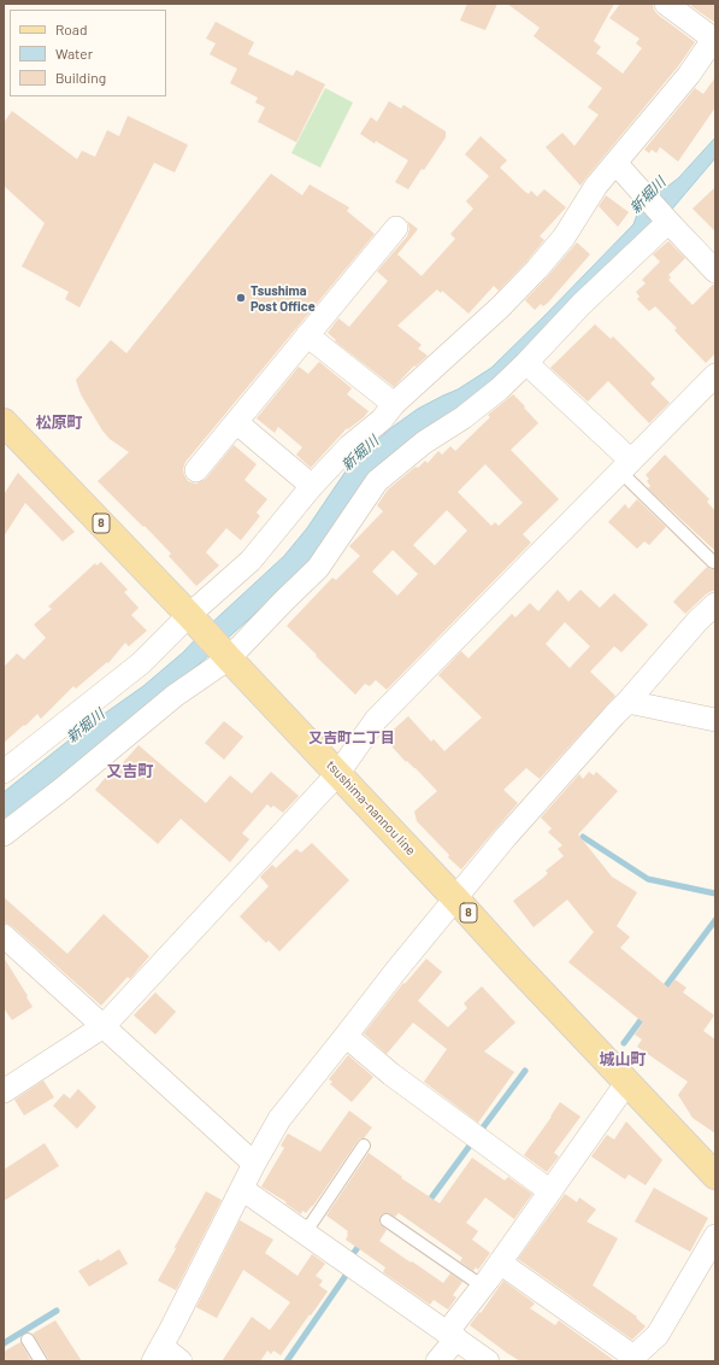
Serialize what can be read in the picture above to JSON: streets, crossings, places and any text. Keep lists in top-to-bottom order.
{
  "streets": {
    "main road": ["8", "tsushima-nannou line"]
  },
  "districts": [
    "松原町",
    "又吉町二丁目",
    "又吉町",
    "城山町"
  ],
  "water": ["新堀川"],
  "places": ["Tsushima Post Office"],
  "legend": ["Road", "Water", "Building"]
}
